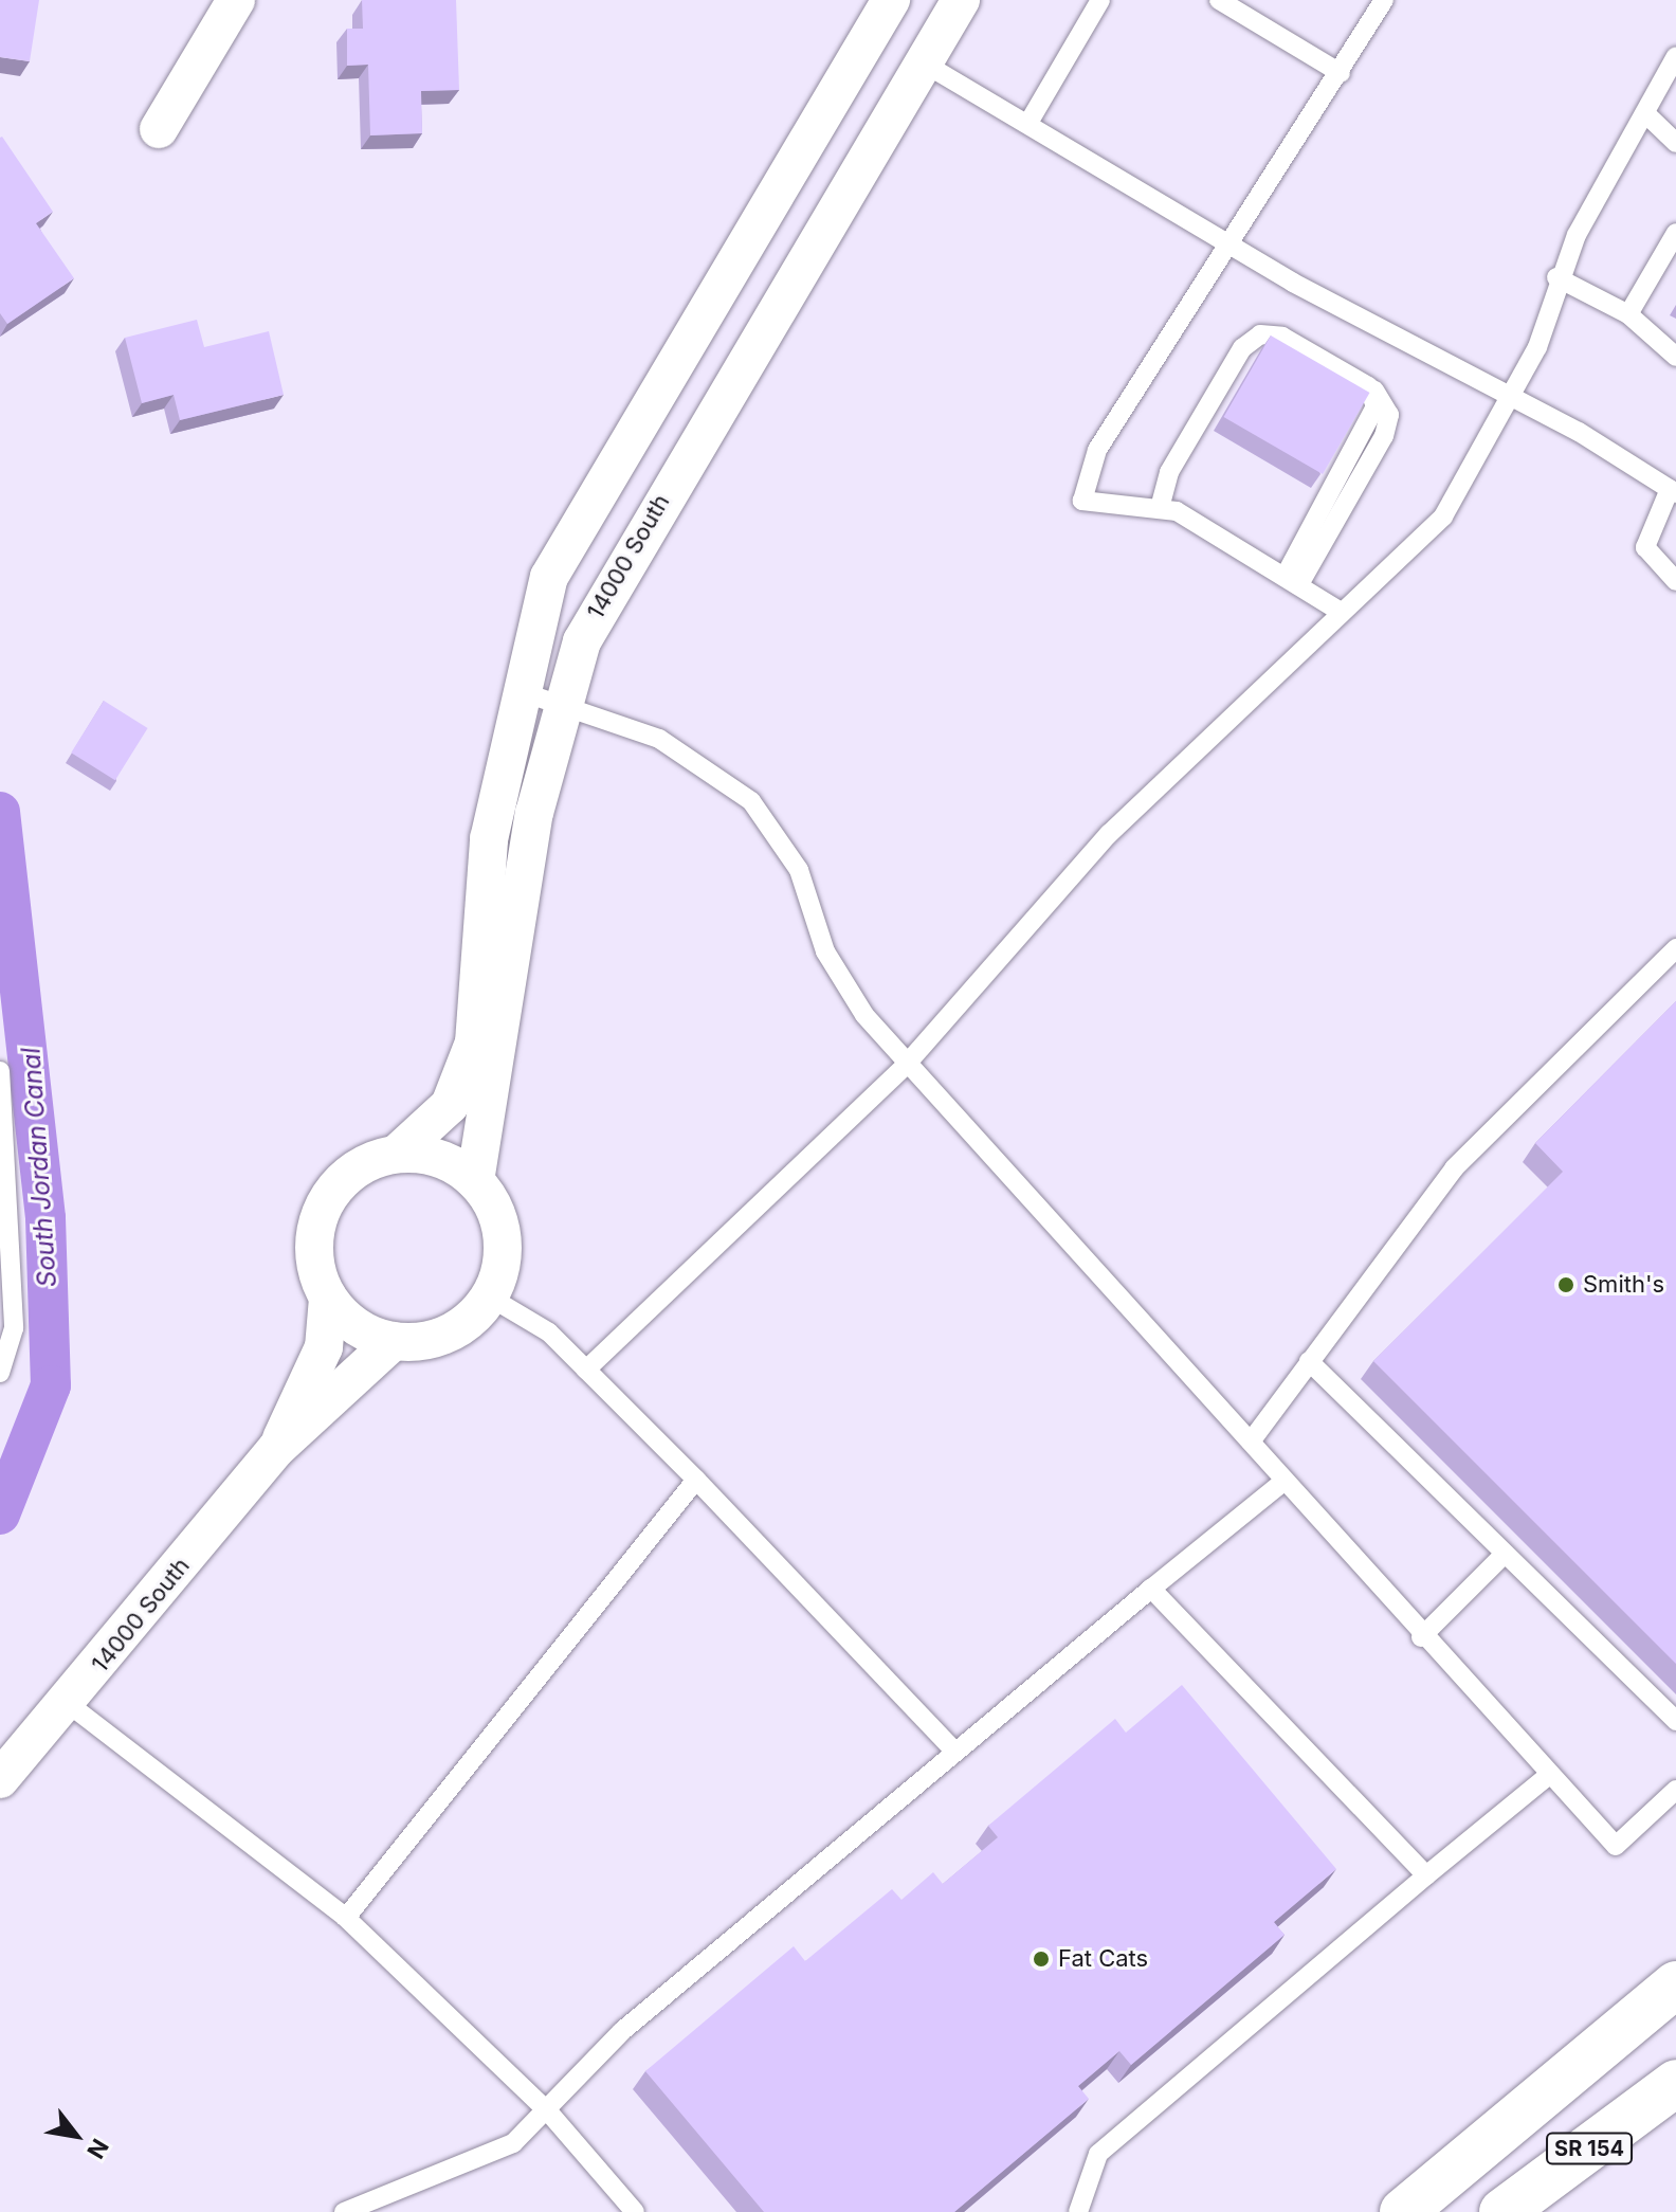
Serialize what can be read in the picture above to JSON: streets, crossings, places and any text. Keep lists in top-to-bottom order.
{
  "streets": {
    "highway": ["SR 154"],
    "street": ["14000 South"]
  },
  "water": ["South Jordan Canal"],
  "places": ["Smith's", "Fat Cats"],
  "north": "bottom right"
}
